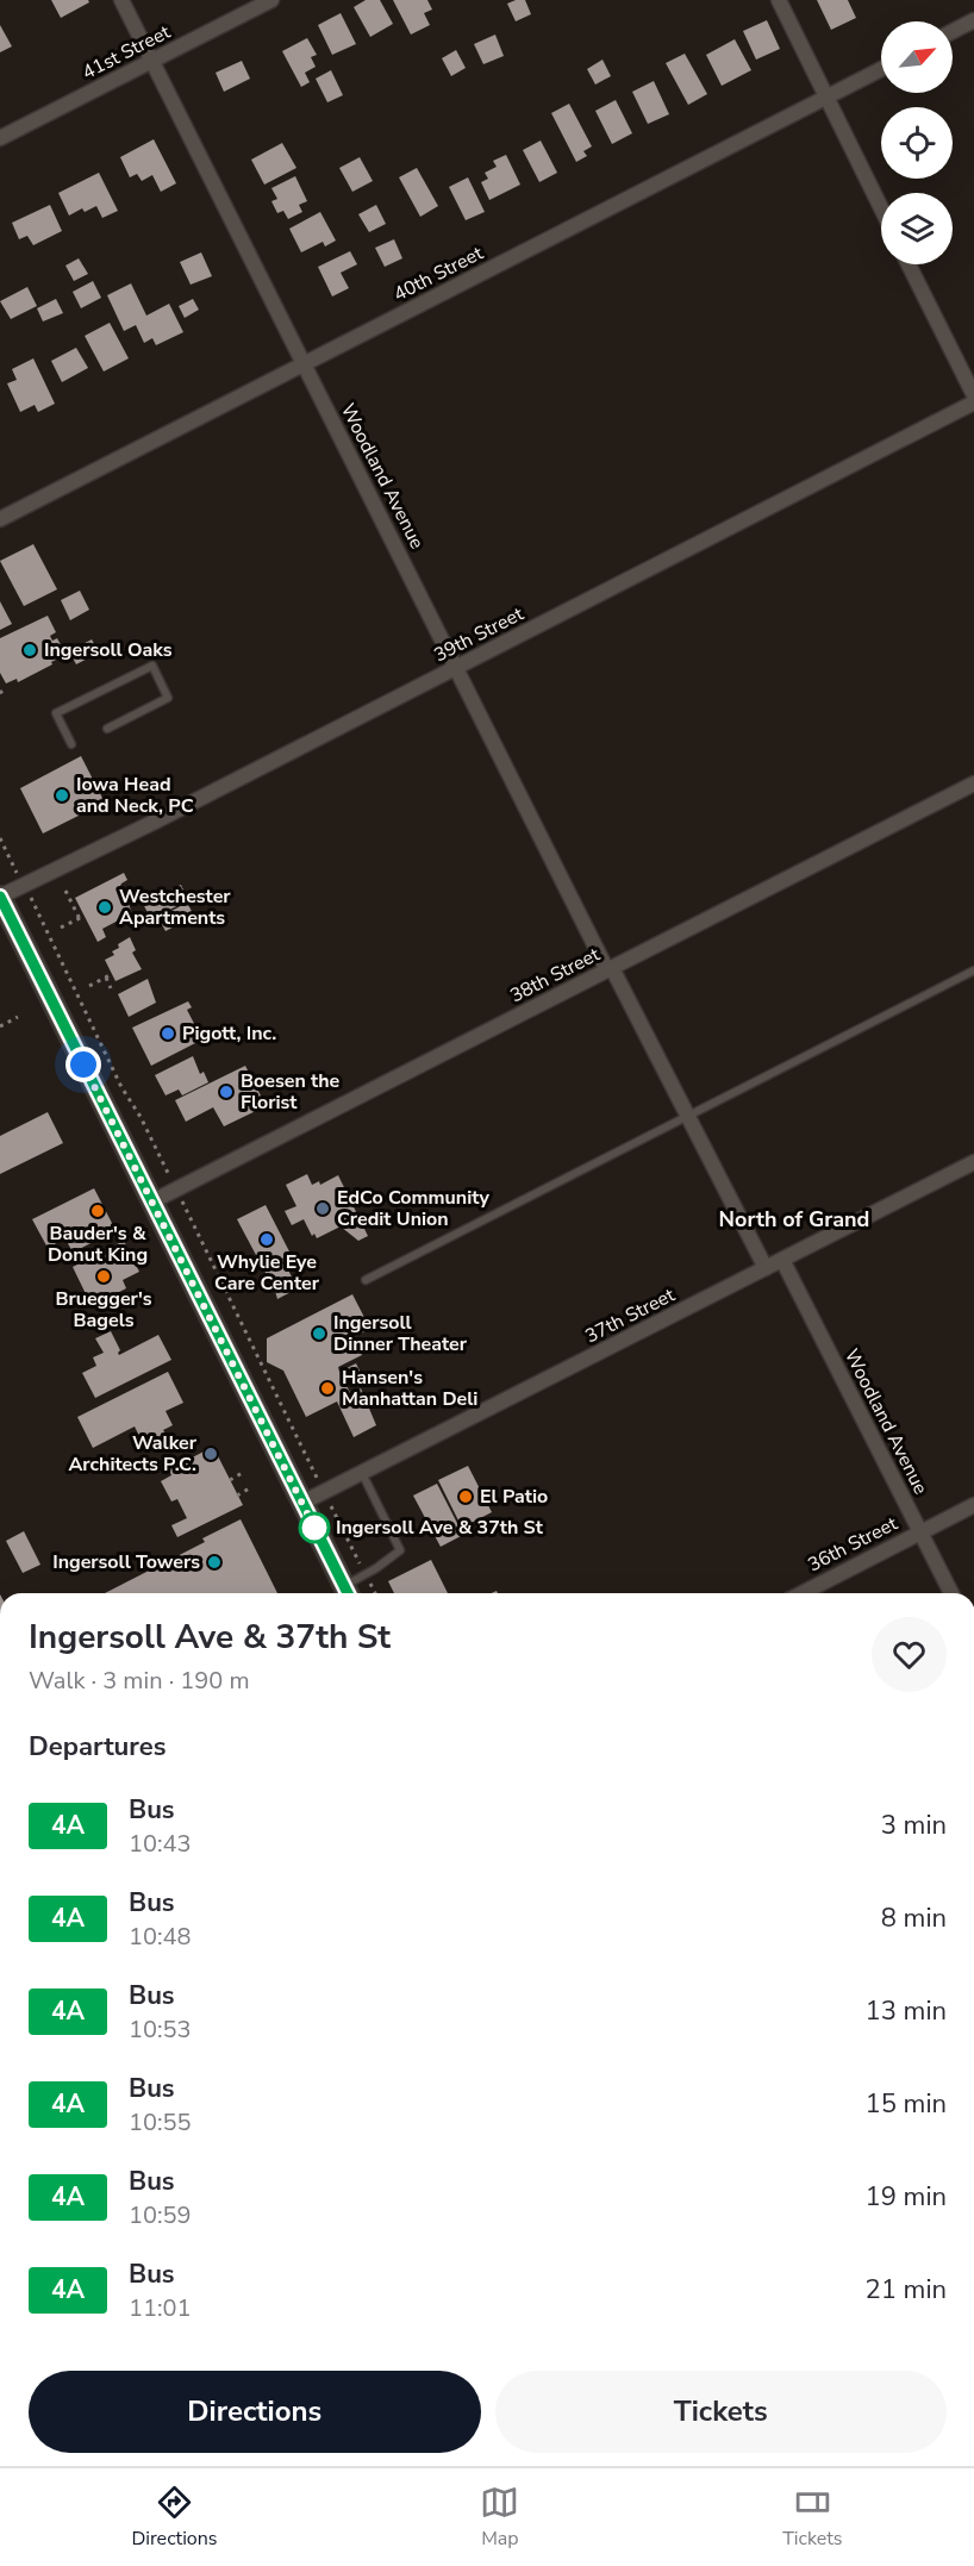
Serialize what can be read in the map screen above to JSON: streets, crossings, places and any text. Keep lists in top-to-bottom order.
{
  "streets": {
    "street": [
      "41st Street",
      "40th Street",
      "Woodland Avenue",
      "39th Street",
      "38th Street",
      "37th Street",
      "36th Street"
    ]
  },
  "crossings": [
    ["41st Street", "Woodland Avenue"],
    ["40th Street", "Woodland Avenue"],
    ["Woodland Avenue", "39th Street"],
    ["Woodland Avenue", "38th Street"],
    ["Woodland Avenue", "37th Street"],
    ["Woodland Avenue", "36th Street"]
  ],
  "districts": ["North of Grand"],
  "places": [
    "Ingersoll Oaks",
    "Iowa Head and Neck, PC",
    "Westchester Apartments",
    "Pigott, Inc.",
    "Boesen the Florist",
    "EdCo Community Credit Union",
    "Bauder's & Donut King",
    "Whylie Eye Care Center",
    "Bruegger's Bagels",
    "Ingersoll Dinner Theater",
    "Hansen's Manhattan Deli",
    "Walker Architects P.C.",
    "El Patio",
    "Ingersoll Ave & 37th St",
    "Ingersoll Towers"
  ],
  "lines": ["bus line 4A"],
  "north": "top right",
  "page": {
    "heading": [
      ["Ingersoll Ave & 37th St", "Walk · 3 min · 190 m"],
      "Departures"
    ],
    "list": [
      {
        "mark": "4A",
        "name": "Bus",
        "note": "10:43",
        "value": "3 min"
      },
      {
        "mark": "4A",
        "name": "Bus",
        "note": "10:48",
        "value": "8 min"
      },
      {
        "mark": "4A",
        "name": "Bus",
        "note": "10:53",
        "value": "13 min"
      },
      {
        "mark": "4A",
        "name": "Bus",
        "note": "10:55",
        "value": "15 min"
      },
      {
        "mark": "4A",
        "name": "Bus",
        "note": "10:59",
        "value": "19 min"
      },
      {
        "mark": "4A",
        "name": "Bus",
        "note": "11:01",
        "value": "21 min"
      }
    ],
    "buttons": ["Directions", "Tickets"],
    "tabs": ["Directions", "Map", "Tickets"]
  }
}
